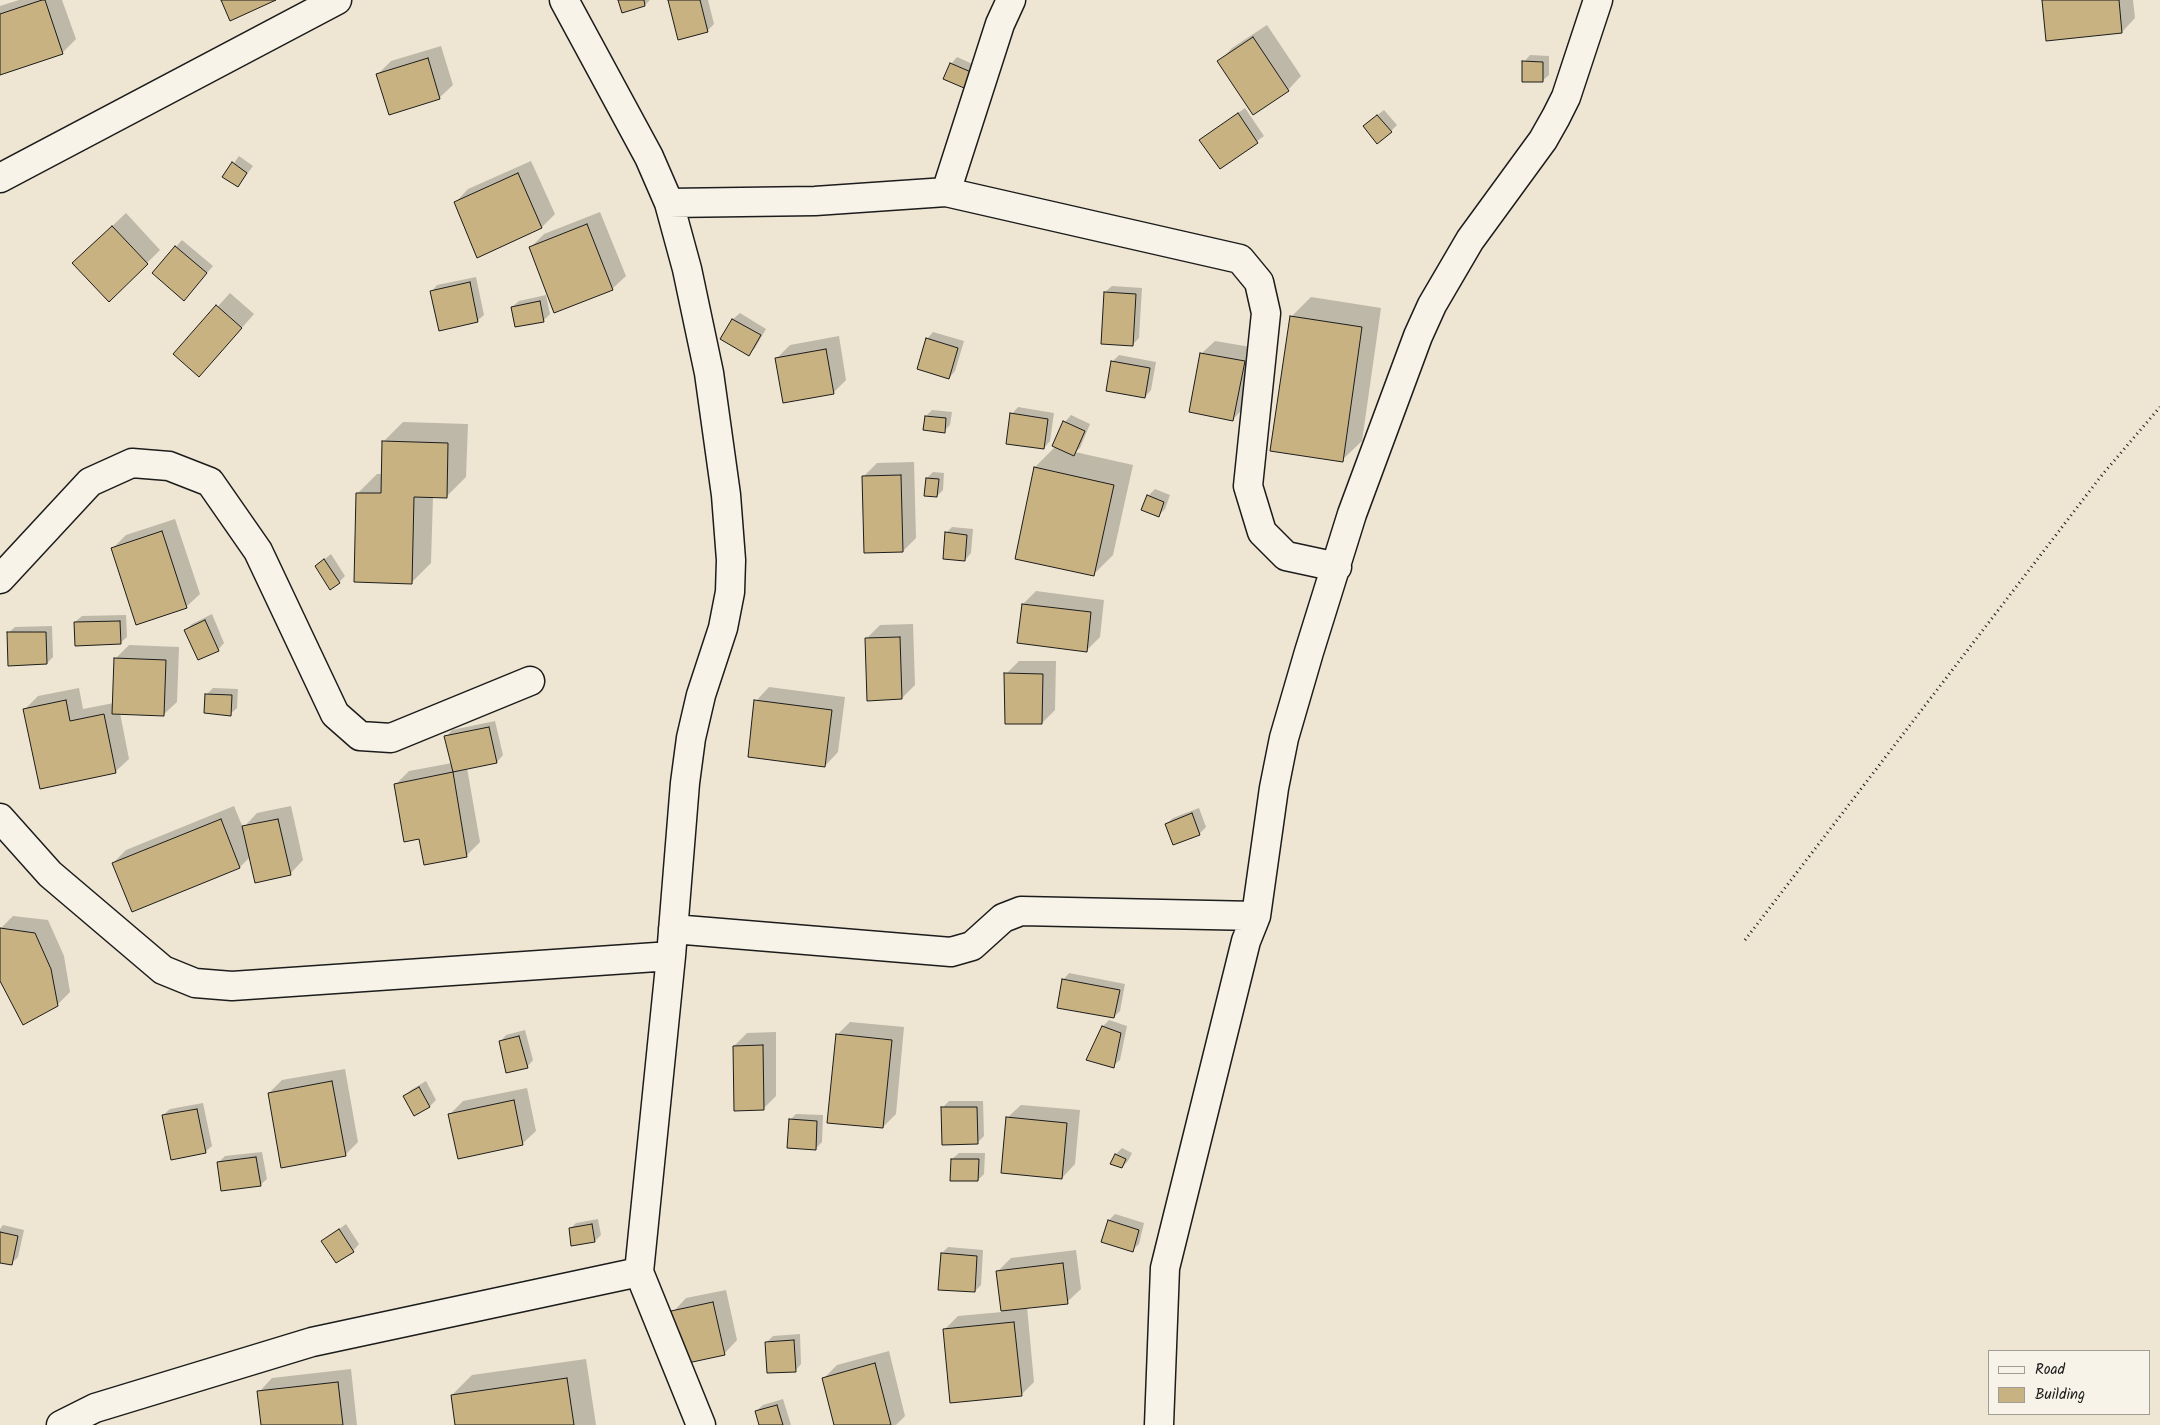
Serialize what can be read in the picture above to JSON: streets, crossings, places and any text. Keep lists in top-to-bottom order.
{
  "legend": ["Road", "Building"]
}
